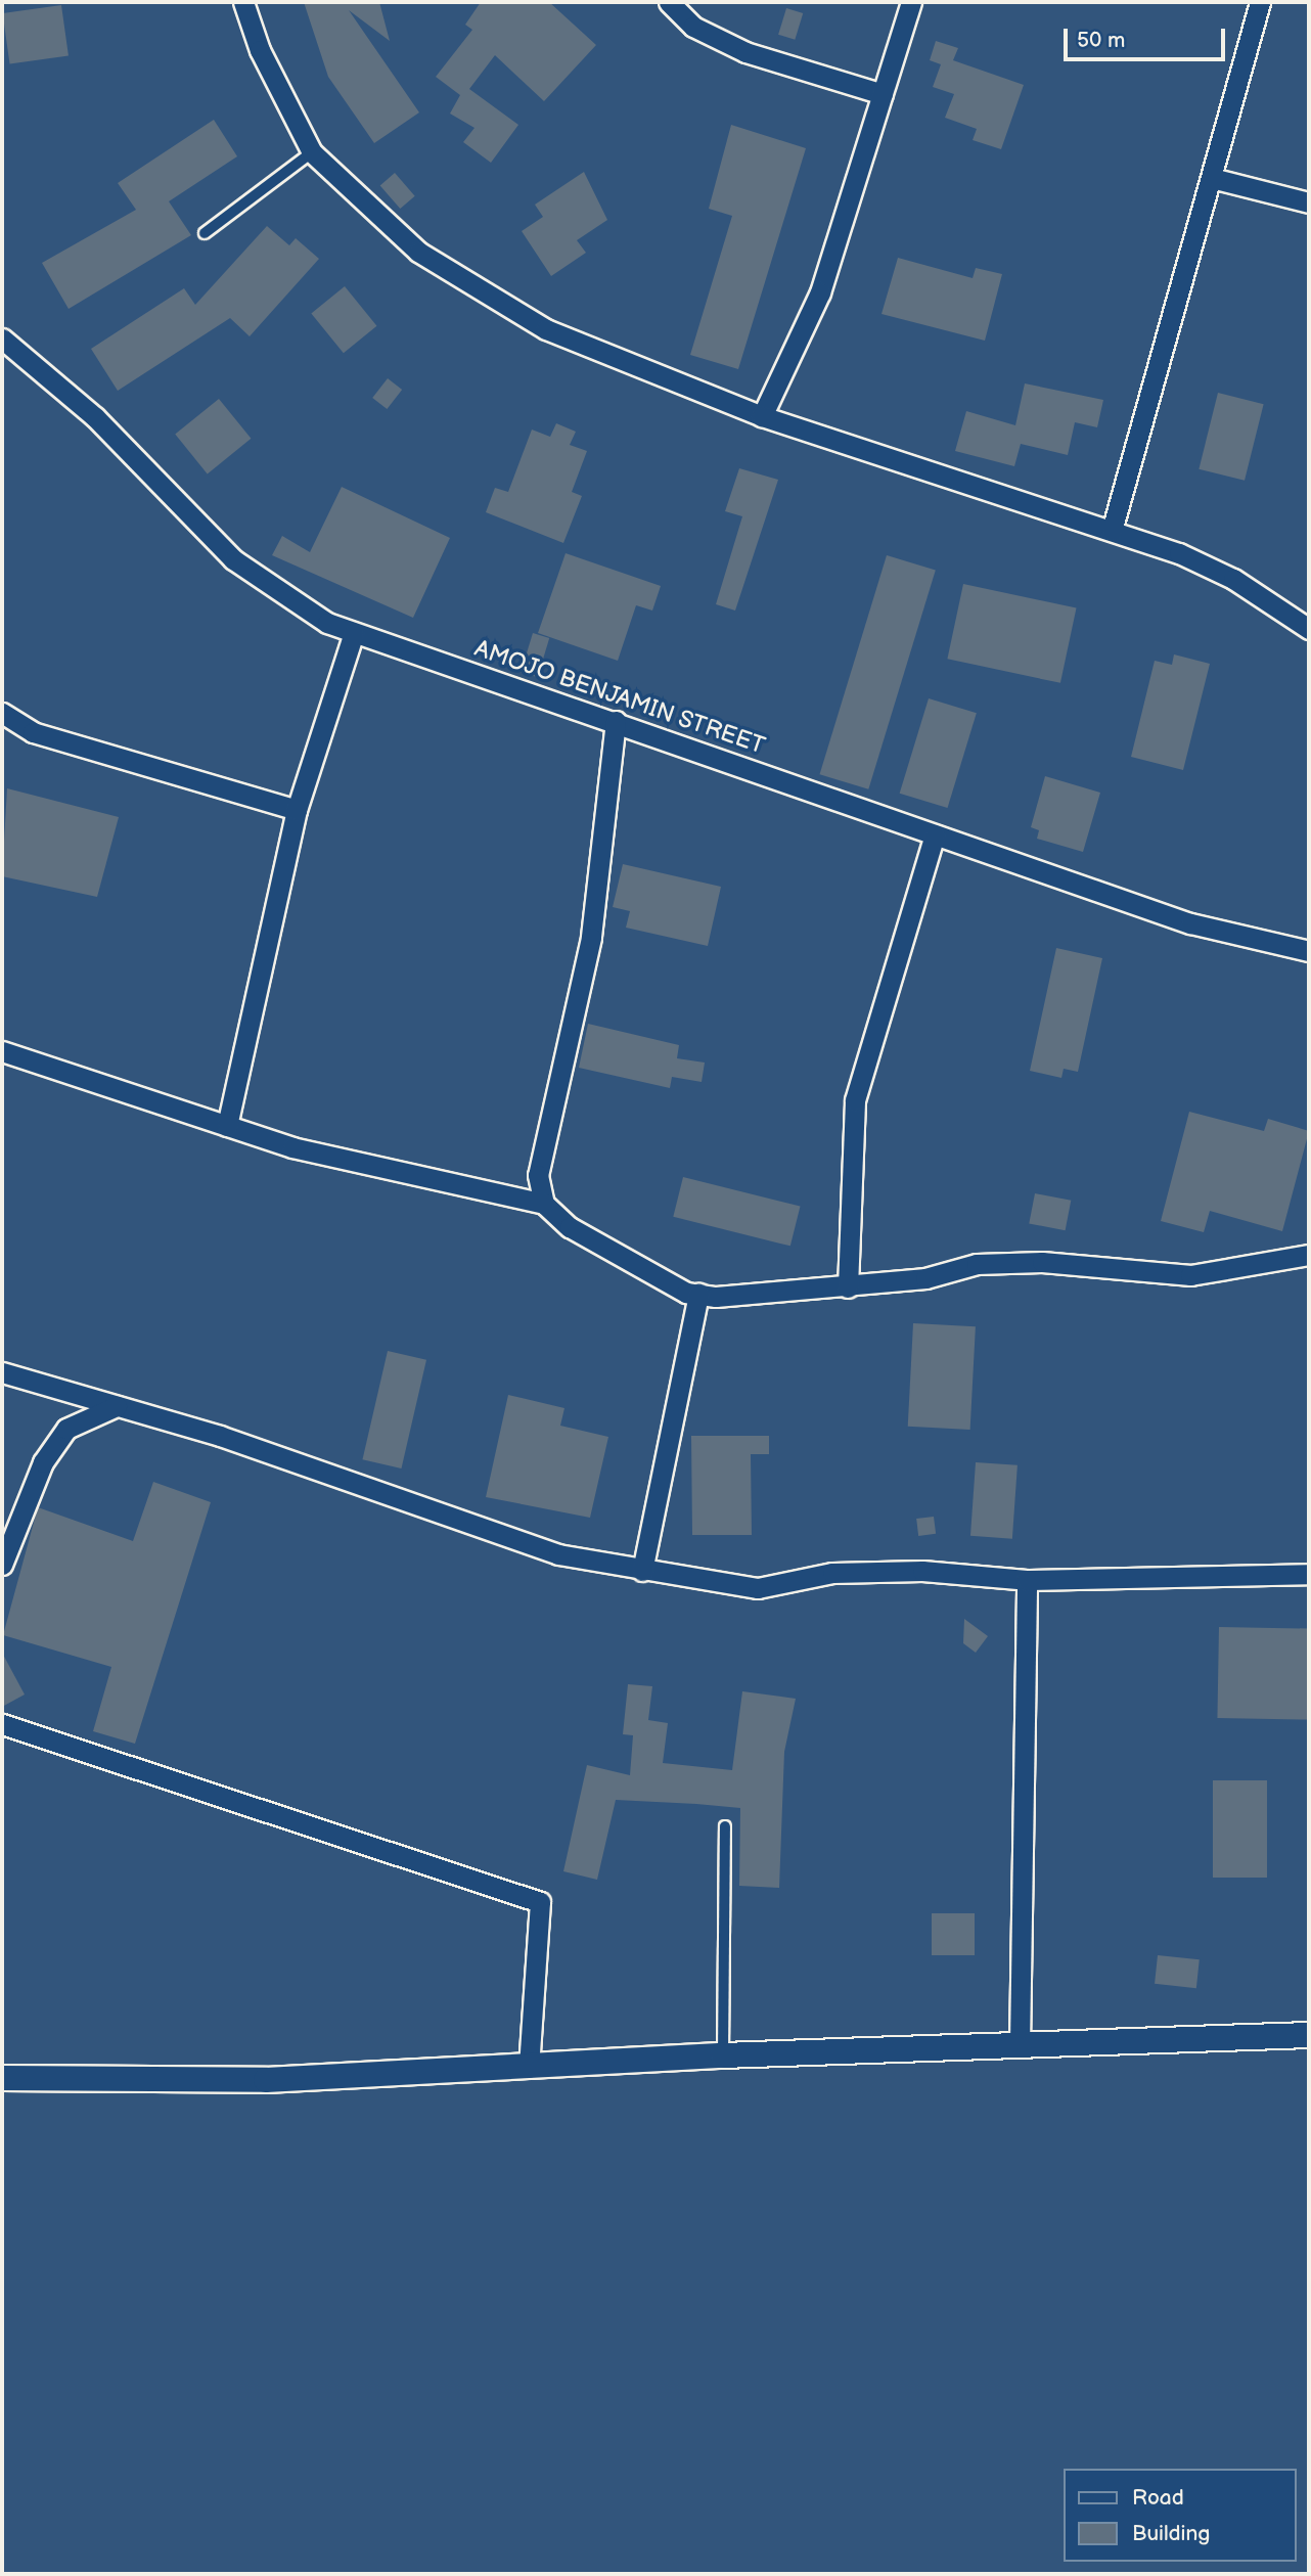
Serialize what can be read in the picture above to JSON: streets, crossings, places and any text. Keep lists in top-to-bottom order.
{
  "streets": {
    "street": ["AMOJO BENJAMIN STREET"]
  },
  "legend": ["Road", "Building"],
  "scale_bar": "50 m"
}
